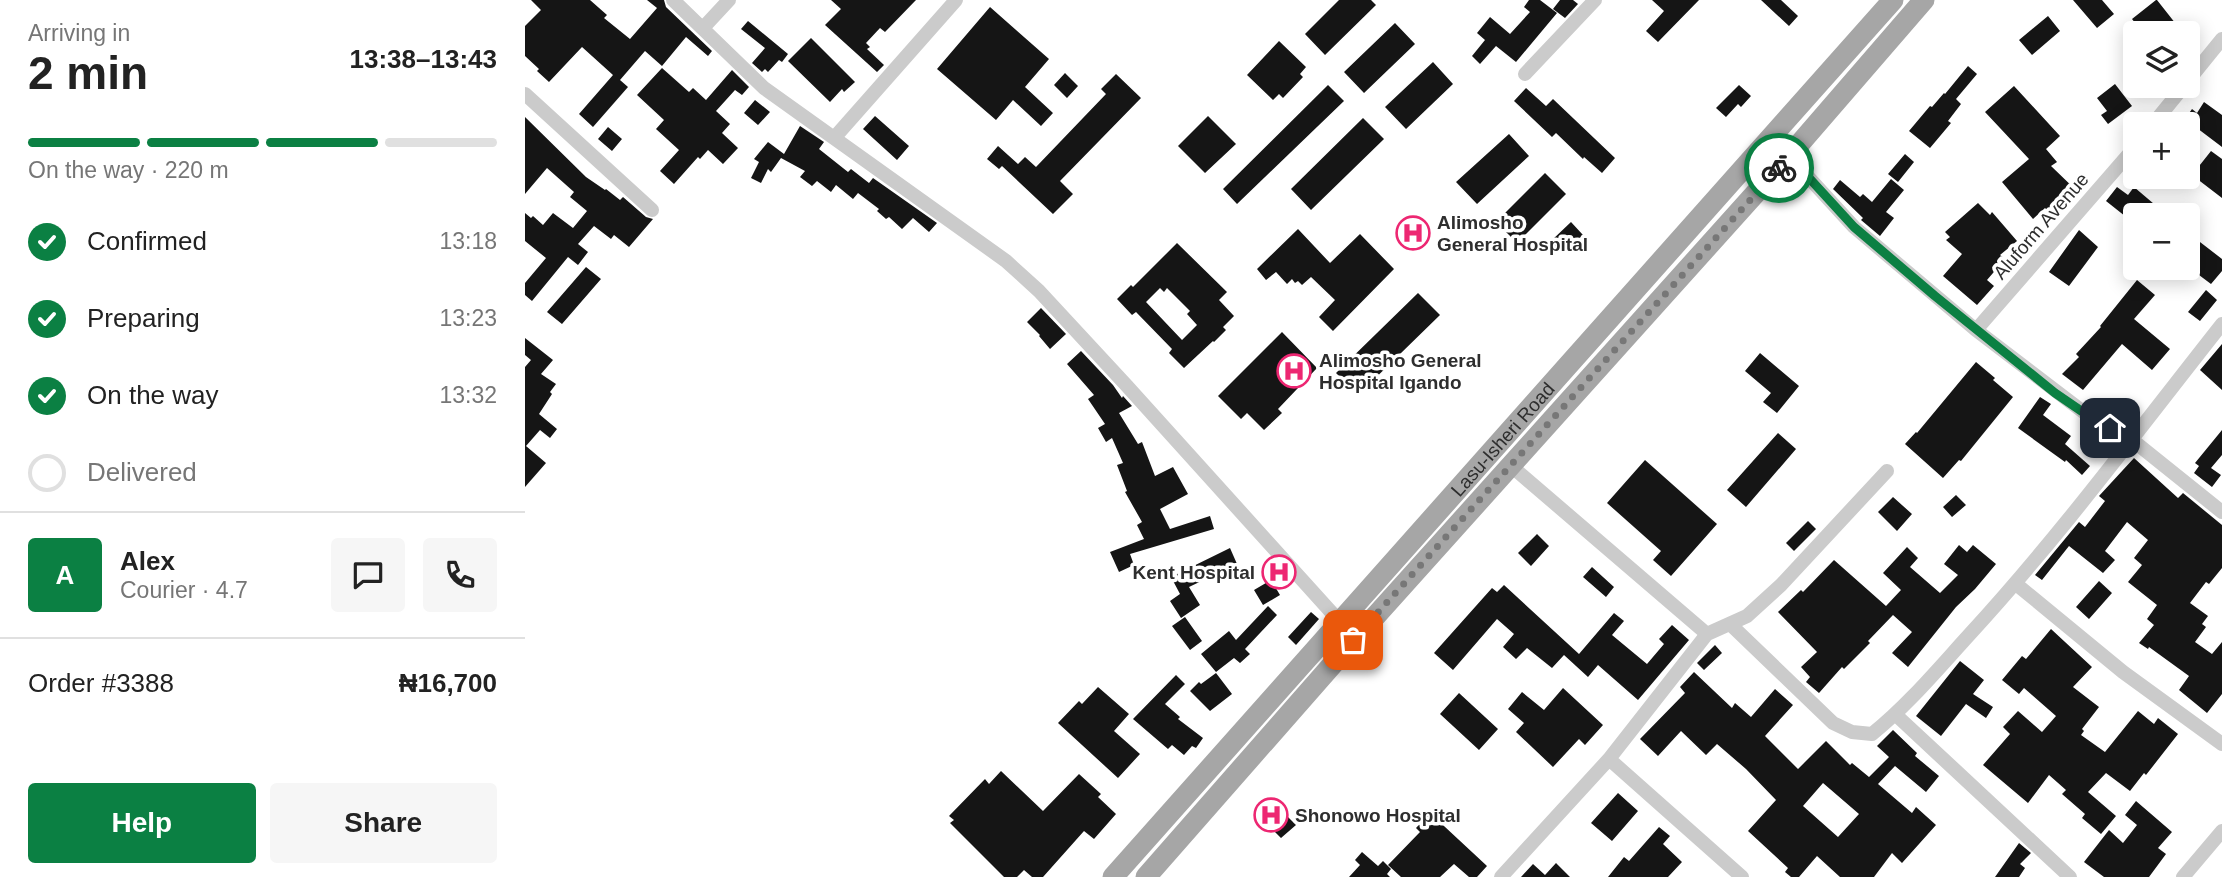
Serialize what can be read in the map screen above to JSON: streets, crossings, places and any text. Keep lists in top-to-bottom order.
{
  "streets": {
    "main road": ["Lasu-Isheri Road"],
    "street": ["Aluform Avenue"]
  },
  "places": {
    "hospital": [
      "Alimosho General Hospital",
      "Alimosho General Hospital Igando",
      "Kent Hospital",
      "Shonowo Hospital"
    ]
  },
  "page": {
    "heading": ["2 min", "Arriving in", "13:38–13:43"],
    "panel": [
      "Alex",
      "Courier · 4.7",
      "Order #3388",
      "₦16,700"
    ],
    "map_buttons": ["+", "−"],
    "bar": "On the way · 220 m",
    "list": [
      ["Confirmed", "13:18"],
      ["Preparing", "13:23"],
      ["On the way", "13:32"],
      "Delivered"
    ],
    "round": "A",
    "buttons": ["Help", "Share"]
  }
}
